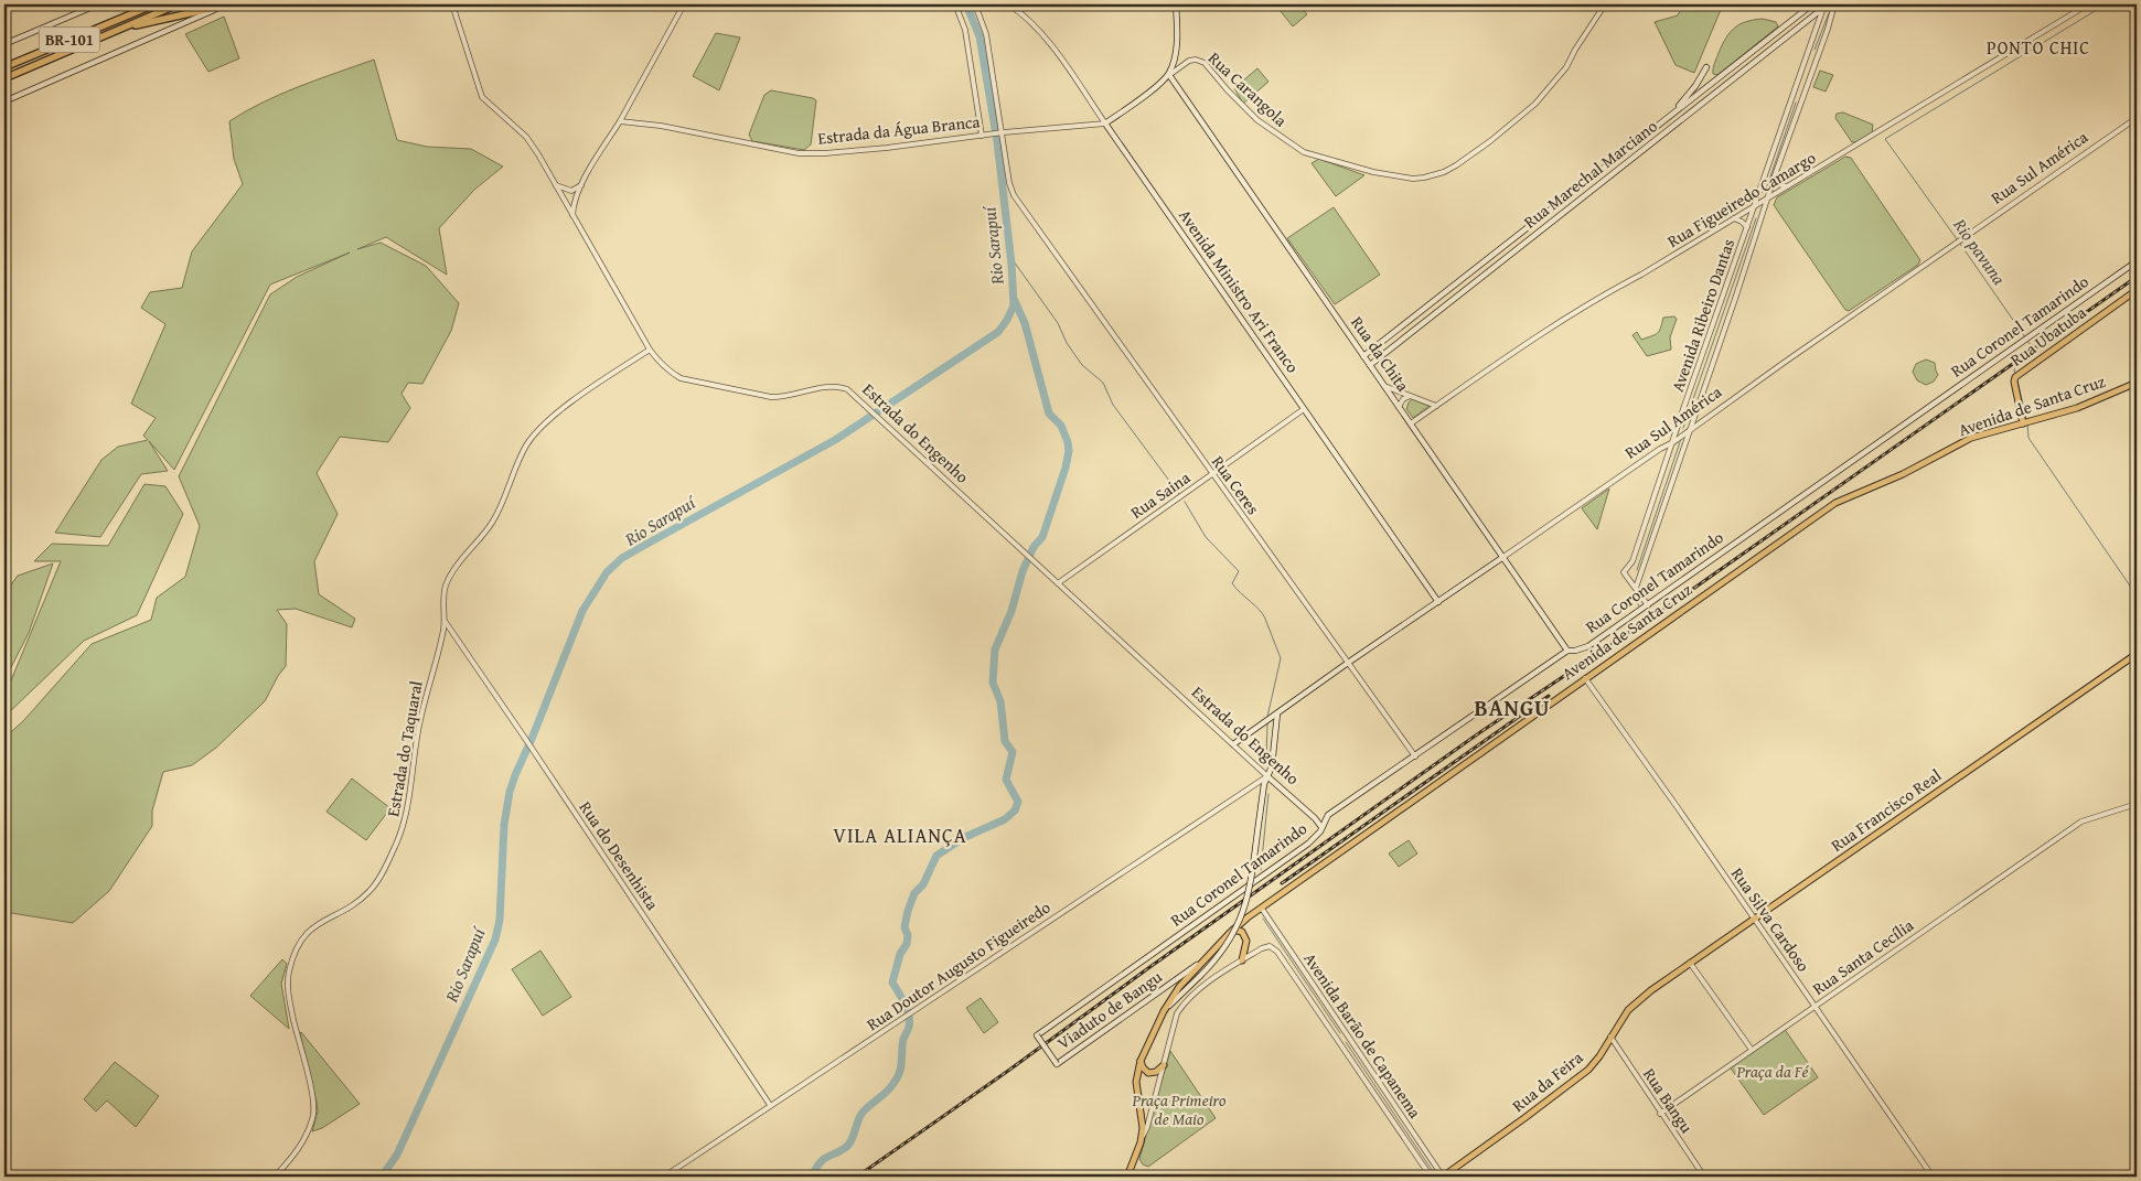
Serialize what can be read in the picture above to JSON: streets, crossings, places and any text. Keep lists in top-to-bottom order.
{
  "streets": {
    "highway": ["BR-101"],
    "main road": [
      "Rua Sul América",
      "Rua Marechal Marciano",
      "Avenida Ministro Ari Franco",
      "Rua Coronel Tamarindo",
      "Rua Ubatuba",
      "Rua da Chita",
      "Avenida de Santa Cruz",
      "Estrada do Engenho",
      "Rua Francisco Real",
      "Viaduto de Bangu",
      "Rua da Feira"
    ],
    "street": [
      "Rua Carangola",
      "Estrada da Água Branca",
      "Rua Figueiredo Camargo",
      "Avenida Ribeiro Dantas",
      "Rua Ceres",
      "Rua Saina",
      "Estrada do Taquaral",
      "Rua do Desenhista",
      "Rua Silva Cardoso",
      "Rua Santa Cecília",
      "Rua Doutor Augusto Figueiredo",
      "Avenida Barão de Capanema",
      "Rua Bangu"
    ]
  },
  "crossings": [
    ["Rua Carangola", "Rua da Chita"],
    ["Estrada da Água Branca", "Avenida Ministro Ari Franco"],
    ["Estrada da Água Branca", "Rua Ceres"],
    ["Rua Sul América", "Avenida Ministro Ari Franco"],
    ["Rua Sul América", "Avenida Ribeiro Dantas"],
    ["Rua Sul América", "Rua da Chita"],
    ["Rua Sul América", "Estrada do Engenho"],
    ["Rua Sul América", "Rua Ceres"],
    ["Rua Marechal Marciano", "Avenida Ribeiro Dantas"],
    ["Rua Marechal Marciano", "Rua da Chita"],
    ["Rua Figueiredo Camargo", "Avenida Ribeiro Dantas"],
    ["Rua Figueiredo Camargo", "Rua da Chita"],
    ["Avenida Ministro Ari Franco", "Rua Saina"],
    ["Rua Coronel Tamarindo", "Rua da Chita"],
    ["Rua Coronel Tamarindo", "Estrada do Engenho"],
    ["Rua Coronel Tamarindo", "Rua Ceres"],
    ["Rua Coronel Tamarindo", "Viaduto de Bangu"],
    ["Rua Ubatuba", "Avenida de Santa Cruz"],
    ["Avenida de Santa Cruz", "Rua Silva Cardoso"],
    ["Avenida de Santa Cruz", "Viaduto de Bangu"],
    ["Avenida de Santa Cruz", "Avenida Barão de Capanema"],
    ["Estrada do Engenho", "Rua Saina"],
    ["Estrada do Engenho", "Estrada do Taquaral"],
    ["Estrada do Engenho", "Rua Doutor Augusto Figueiredo"],
    ["Rua Ceres", "Rua Saina"],
    ["Estrada do Taquaral", "Rua do Desenhista"],
    ["Rua Francisco Real", "Rua Silva Cardoso"],
    ["Rua Francisco Real", "Rua da Feira"],
    ["Rua do Desenhista", "Rua Doutor Augusto Figueiredo"],
    ["Rua Silva Cardoso", "Rua Santa Cecília"],
    ["Rua Santa Cecília", "Rua Bangu"],
    ["Avenida Barão de Capanema", "Rua da Feira"],
    ["Rua da Feira", "Rua Bangu"]
  ],
  "districts": ["PONTO CHIC", "BANGU", "VILA ALIANÇA"],
  "water": ["Rio Sarapuí", "Rio pavuna"],
  "parks": ["Praça da Fé", "Praça Primeiro de Maio"]
}
